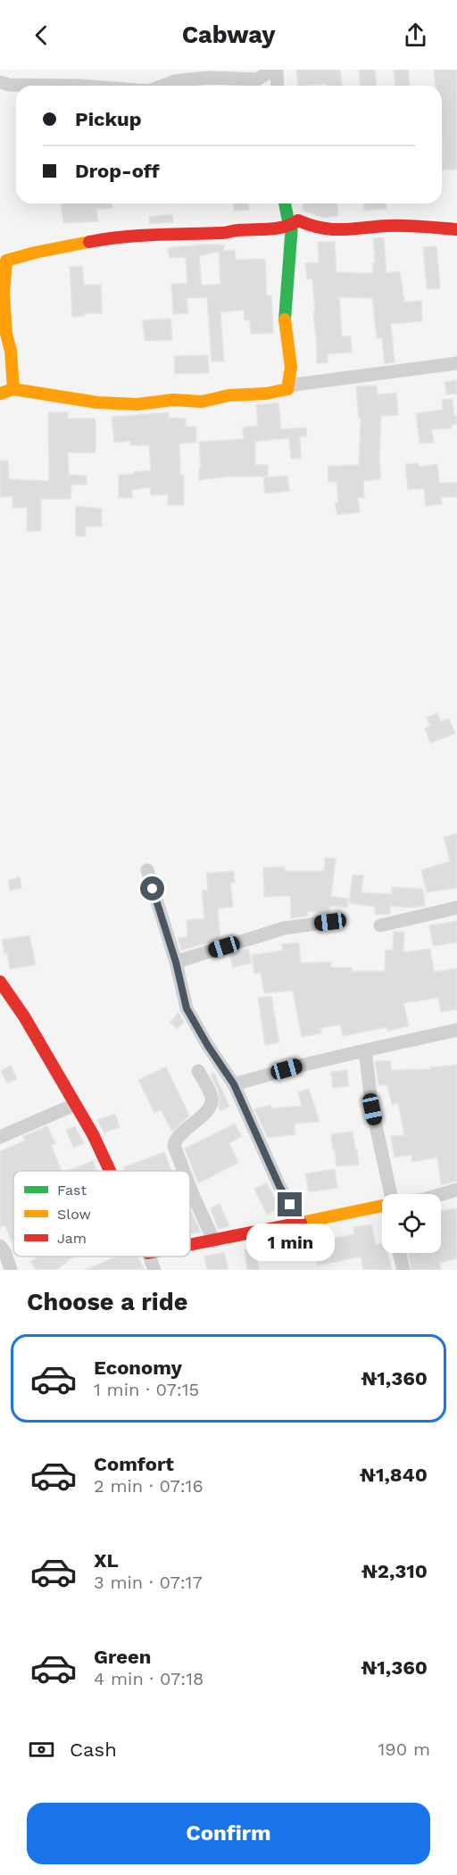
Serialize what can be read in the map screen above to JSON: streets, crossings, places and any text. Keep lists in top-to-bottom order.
{
  "legend": ["Fast", "Slow", "Jam"],
  "page": {
    "header": "Cabway",
    "banner": ["Pickup", "Drop-off"],
    "bubble": "1 min",
    "heading": "Choose a ride",
    "list": [
      {
        "name": "Economy",
        "note": "1 min · 07:15",
        "value": "₦1,360"
      },
      {
        "name": "Comfort",
        "note": "2 min · 07:16",
        "value": "₦1,840"
      },
      {
        "name": "XL",
        "note": "3 min · 07:17",
        "value": "₦2,310"
      },
      {
        "name": "Green",
        "note": "4 min · 07:18",
        "value": "₦1,360"
      }
    ],
    "pay": ["Cash", "190 m"],
    "buttons": "Confirm"
  }
}
